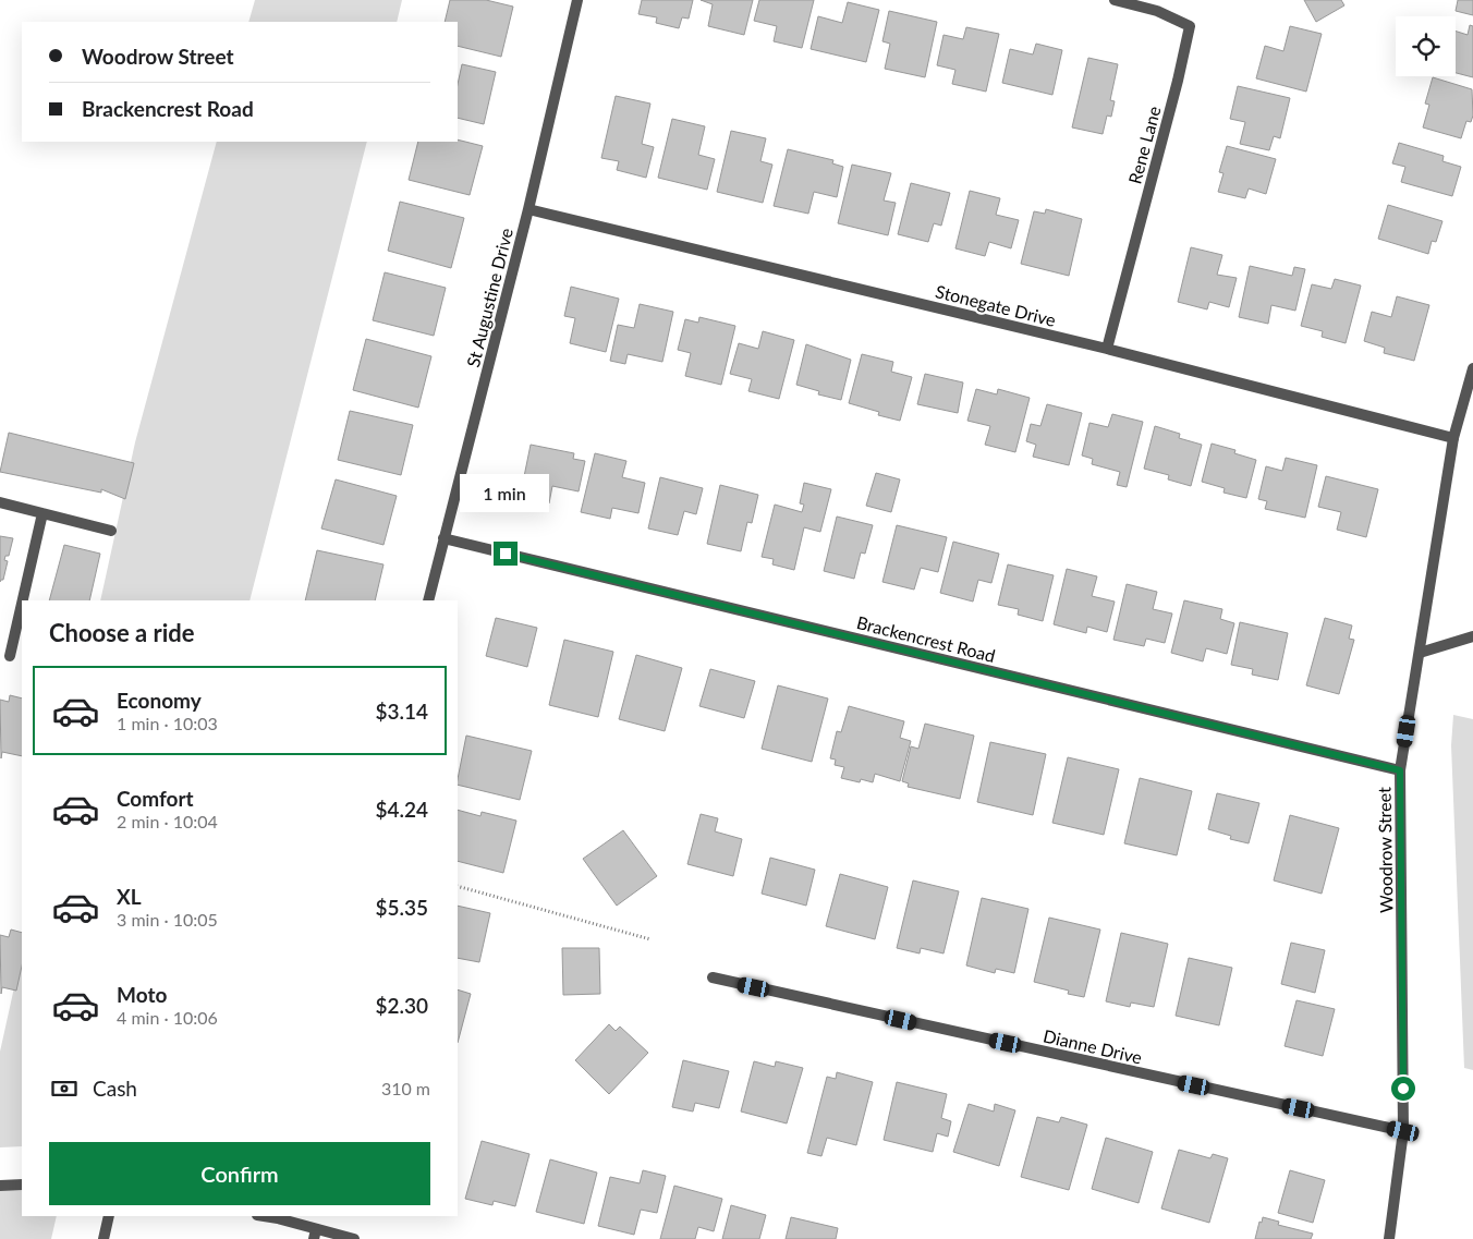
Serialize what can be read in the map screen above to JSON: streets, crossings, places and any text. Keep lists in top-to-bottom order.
{
  "streets": {
    "street": [
      "Rene Lane",
      "St Augustine Drive",
      "Stonegate Drive",
      "Brackencrest Road",
      "Woodrow Street",
      "Dianne Drive"
    ]
  },
  "crossings": [
    ["Rene Lane", "Stonegate Drive"],
    ["St Augustine Drive", "Stonegate Drive"],
    ["St Augustine Drive", "Brackencrest Road"],
    ["Stonegate Drive", "Woodrow Street"],
    ["Brackencrest Road", "Woodrow Street"],
    ["Woodrow Street", "Dianne Drive"]
  ],
  "page": {
    "banner": ["Woodrow Street", "Brackencrest Road"],
    "bubble": "1 min",
    "heading": "Choose a ride",
    "list": [
      {
        "name": "Economy",
        "note": "1 min · 10:03",
        "value": "$3.14"
      },
      {
        "name": "Comfort",
        "note": "2 min · 10:04",
        "value": "$4.24"
      },
      {
        "name": "XL",
        "note": "3 min · 10:05",
        "value": "$5.35"
      },
      {
        "name": "Moto",
        "note": "4 min · 10:06",
        "value": "$2.30"
      }
    ],
    "pay": ["Cash", "310 m"],
    "buttons": "Confirm"
  }
}
